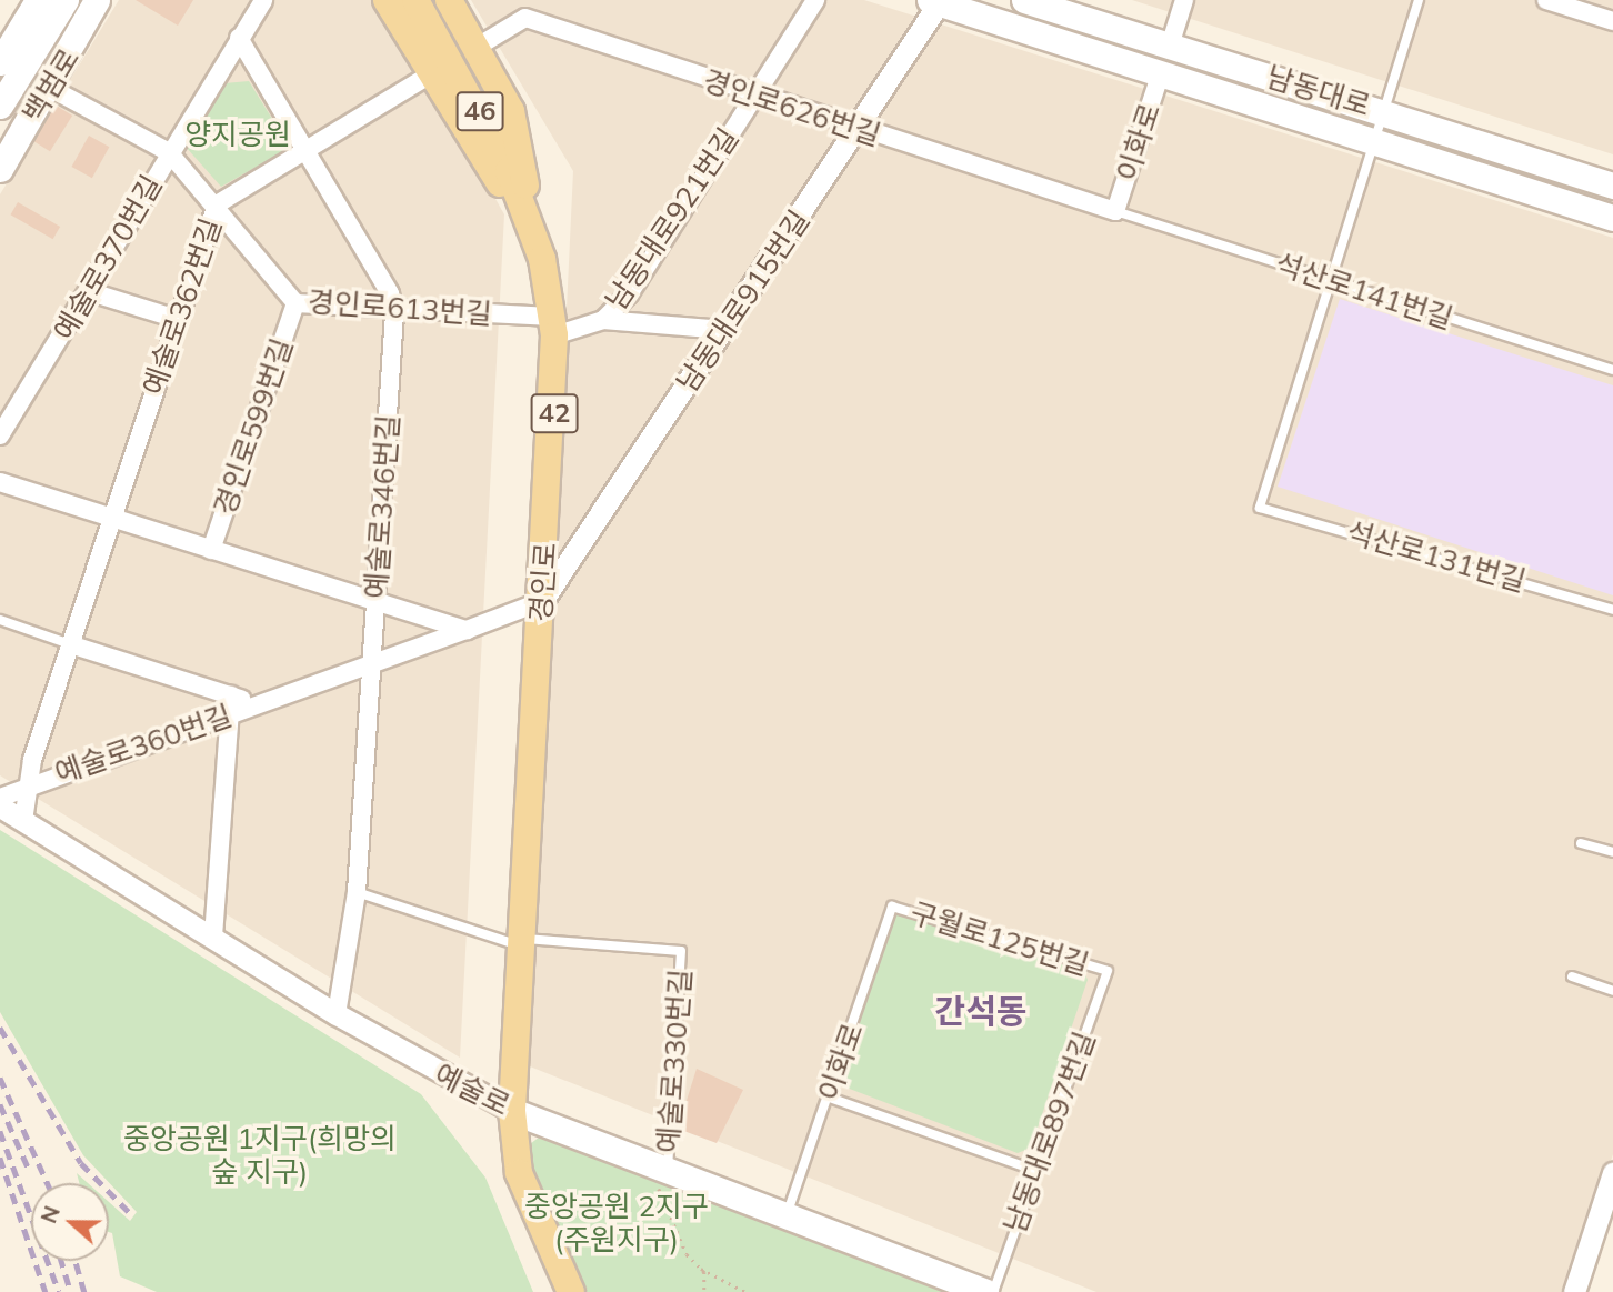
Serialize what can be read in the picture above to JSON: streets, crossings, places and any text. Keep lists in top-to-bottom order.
{
  "streets": {
    "main road": [
      "백범로",
      "남동대로",
      "46",
      "42",
      "경인로",
      "예술로"
    ],
    "street": [
      "경인로626번길",
      "이화로",
      "남동대로921번길",
      "예술로370번길",
      "남동대로915번길",
      "예술로362번길",
      "경인로613번길",
      "경인로599번길",
      "예술로346번길",
      "예술로360번길"
    ],
    "lane": [
      "석산로141번길",
      "석산로131번길",
      "구월로125번길",
      "예술로330번길",
      "남동대로897번길"
    ]
  },
  "crossings": [
    ["백범로", "경인로613번길"],
    ["경인로626번길", "이화로"],
    ["경인로626번길", "남동대로921번길"],
    ["경인로626번길", "석산로141번길"],
    ["경인로626번길", "남동대로915번길"],
    ["이화로", "석산로141번길"],
    ["이화로", "구월로125번길"],
    ["이화로", "예술로"],
    ["예술로370번길", "경인로613번길"],
    ["석산로141번길", "석산로131번길"],
    ["남동대로915번길", "경인로"],
    ["예술로362번길", "경인로613번길"],
    ["예술로362번길", "경인로599번길"],
    ["예술로362번길", "경인로"],
    ["예술로362번길", "예술로360번길"],
    ["예술로362번길", "예술로"],
    ["경인로613번길", "경인로599번길"],
    ["경인로613번길", "예술로346번길"],
    ["경인로613번길", "경인로"],
    ["경인로599번길", "예술로346번길"],
    ["경인로599번길", "예술로360번길"],
    ["예술로346번길", "예술로360번길"],
    ["예술로346번길", "예술로"],
    ["경인로", "예술로330번길"],
    ["경인로", "예술로"],
    ["구월로125번길", "남동대로897번길"],
    ["예술로330번길", "예술로"]
  ],
  "districts": ["간석동"],
  "parks": ["양지공원", "중앙공원 1지구(희망의 숲 지구)", "중앙공원 2지구 (주원지구)"],
  "north": "left"
}
